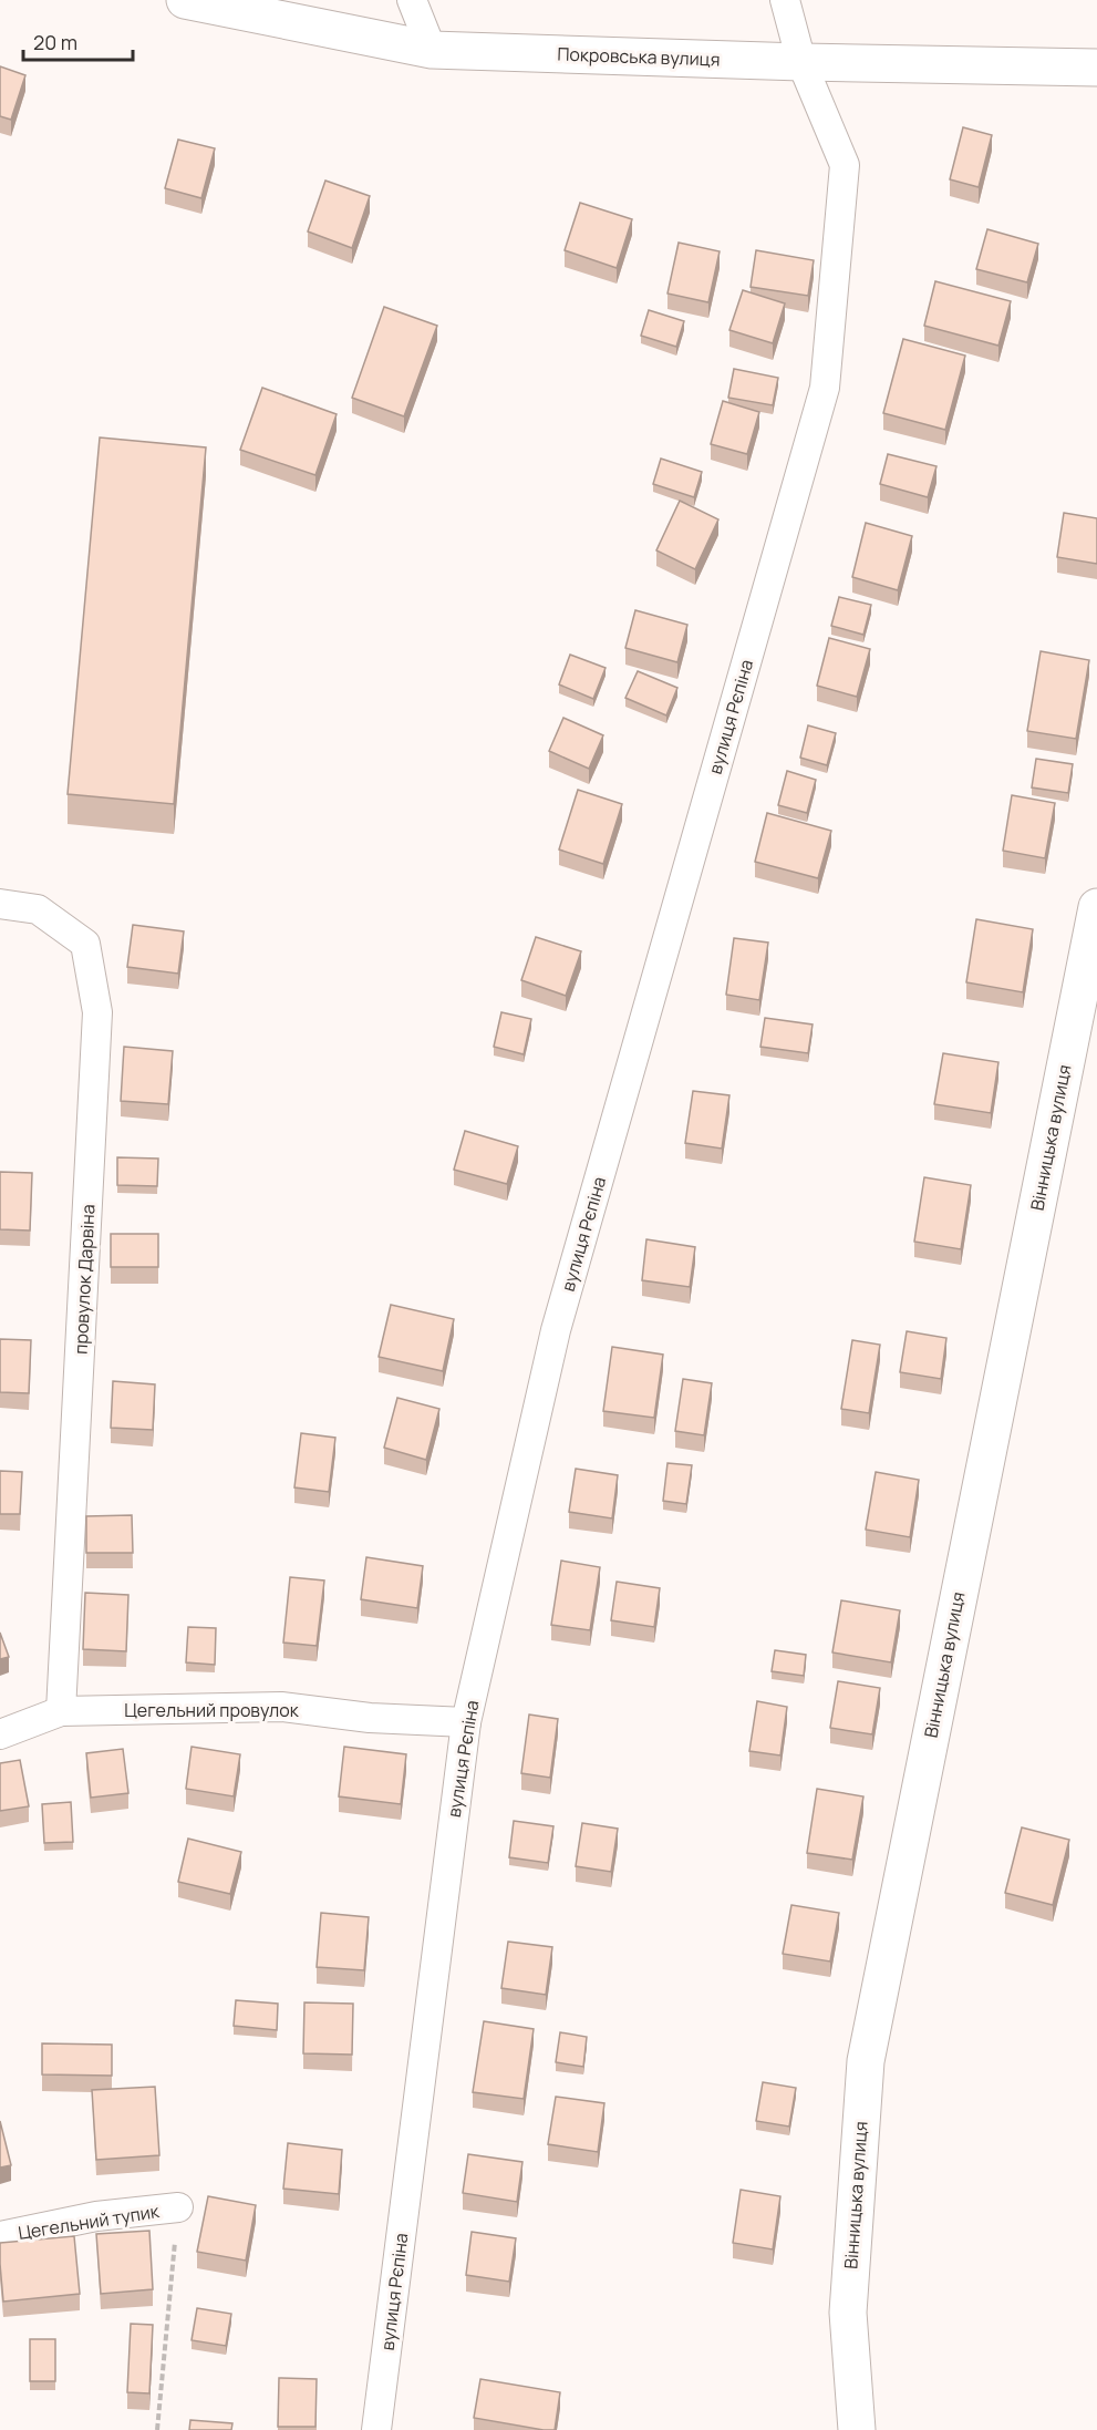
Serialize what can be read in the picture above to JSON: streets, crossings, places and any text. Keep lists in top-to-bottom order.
{
  "streets": {
    "street": [
      "Покровська вулиця",
      "вулиця Рєпіна",
      "Вінницька вулиця",
      "провулок Дарвіна",
      "Цегельний провулок",
      "Цегельний тупик"
    ]
  },
  "crossings": [
    ["Покровська вулиця", "вулиця Рєпіна"],
    ["вулиця Рєпіна", "Цегельний провулок"],
    ["провулок Дарвіна", "Цегельний провулок"]
  ],
  "scale_bar": "20 m"
}
